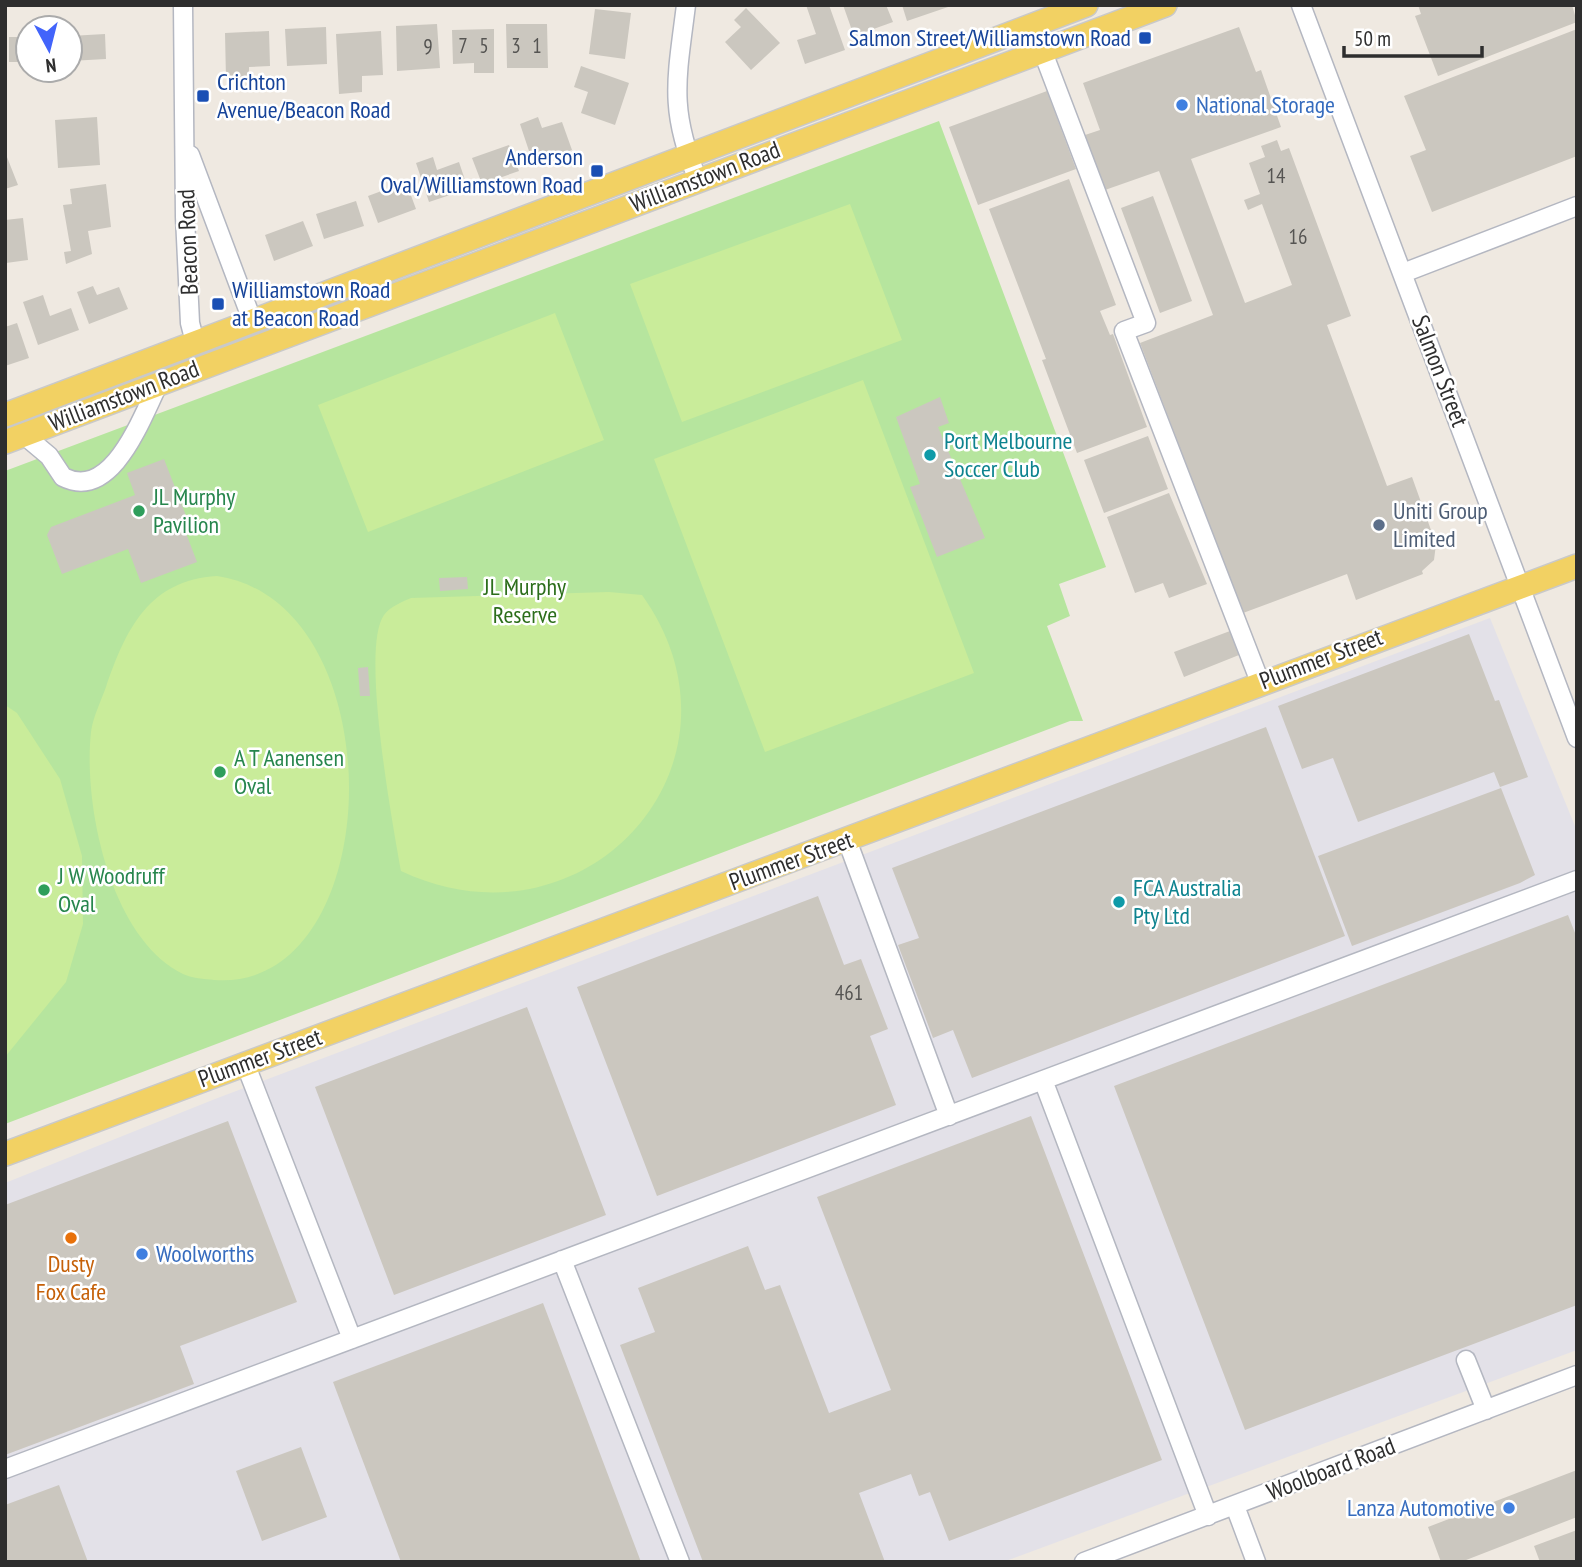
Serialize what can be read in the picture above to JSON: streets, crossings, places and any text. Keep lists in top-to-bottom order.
{
  "streets": {
    "main road": ["Williamstown Road", "Plummer Street"],
    "street": ["Beacon Road", "Salmon Street", "Woolboard Road"]
  },
  "crossings": [
    ["Williamstown Road", "Beacon Road"],
    ["Salmon Street", "Plummer Street"]
  ],
  "parks": ["JL Murphy Reserve"],
  "places": {
    "transit": [
      "Salmon Street/Williamstown Road",
      "Crichton Avenue/Beacon Road",
      "Anderson Oval/Williamstown Road",
      "Williamstown Road at Beacon Road"
    ],
    "other": [
      "National Storage",
      "Port Melbourne Soccer Club",
      "JL Murphy Pavilion",
      "Uniti Group Limited",
      "A T Aanensen Oval",
      "J W Woodruff Oval",
      "FCA Australia Pty Ltd",
      "Dusty Fox Cafe",
      "Woolworths",
      "Lanza Automotive"
    ]
  },
  "house_numbers": [
    "7",
    "5",
    "3",
    "1",
    "9",
    "14",
    "16",
    "461"
  ],
  "scale_bar": "50 m",
  "north": "bottom"
}
